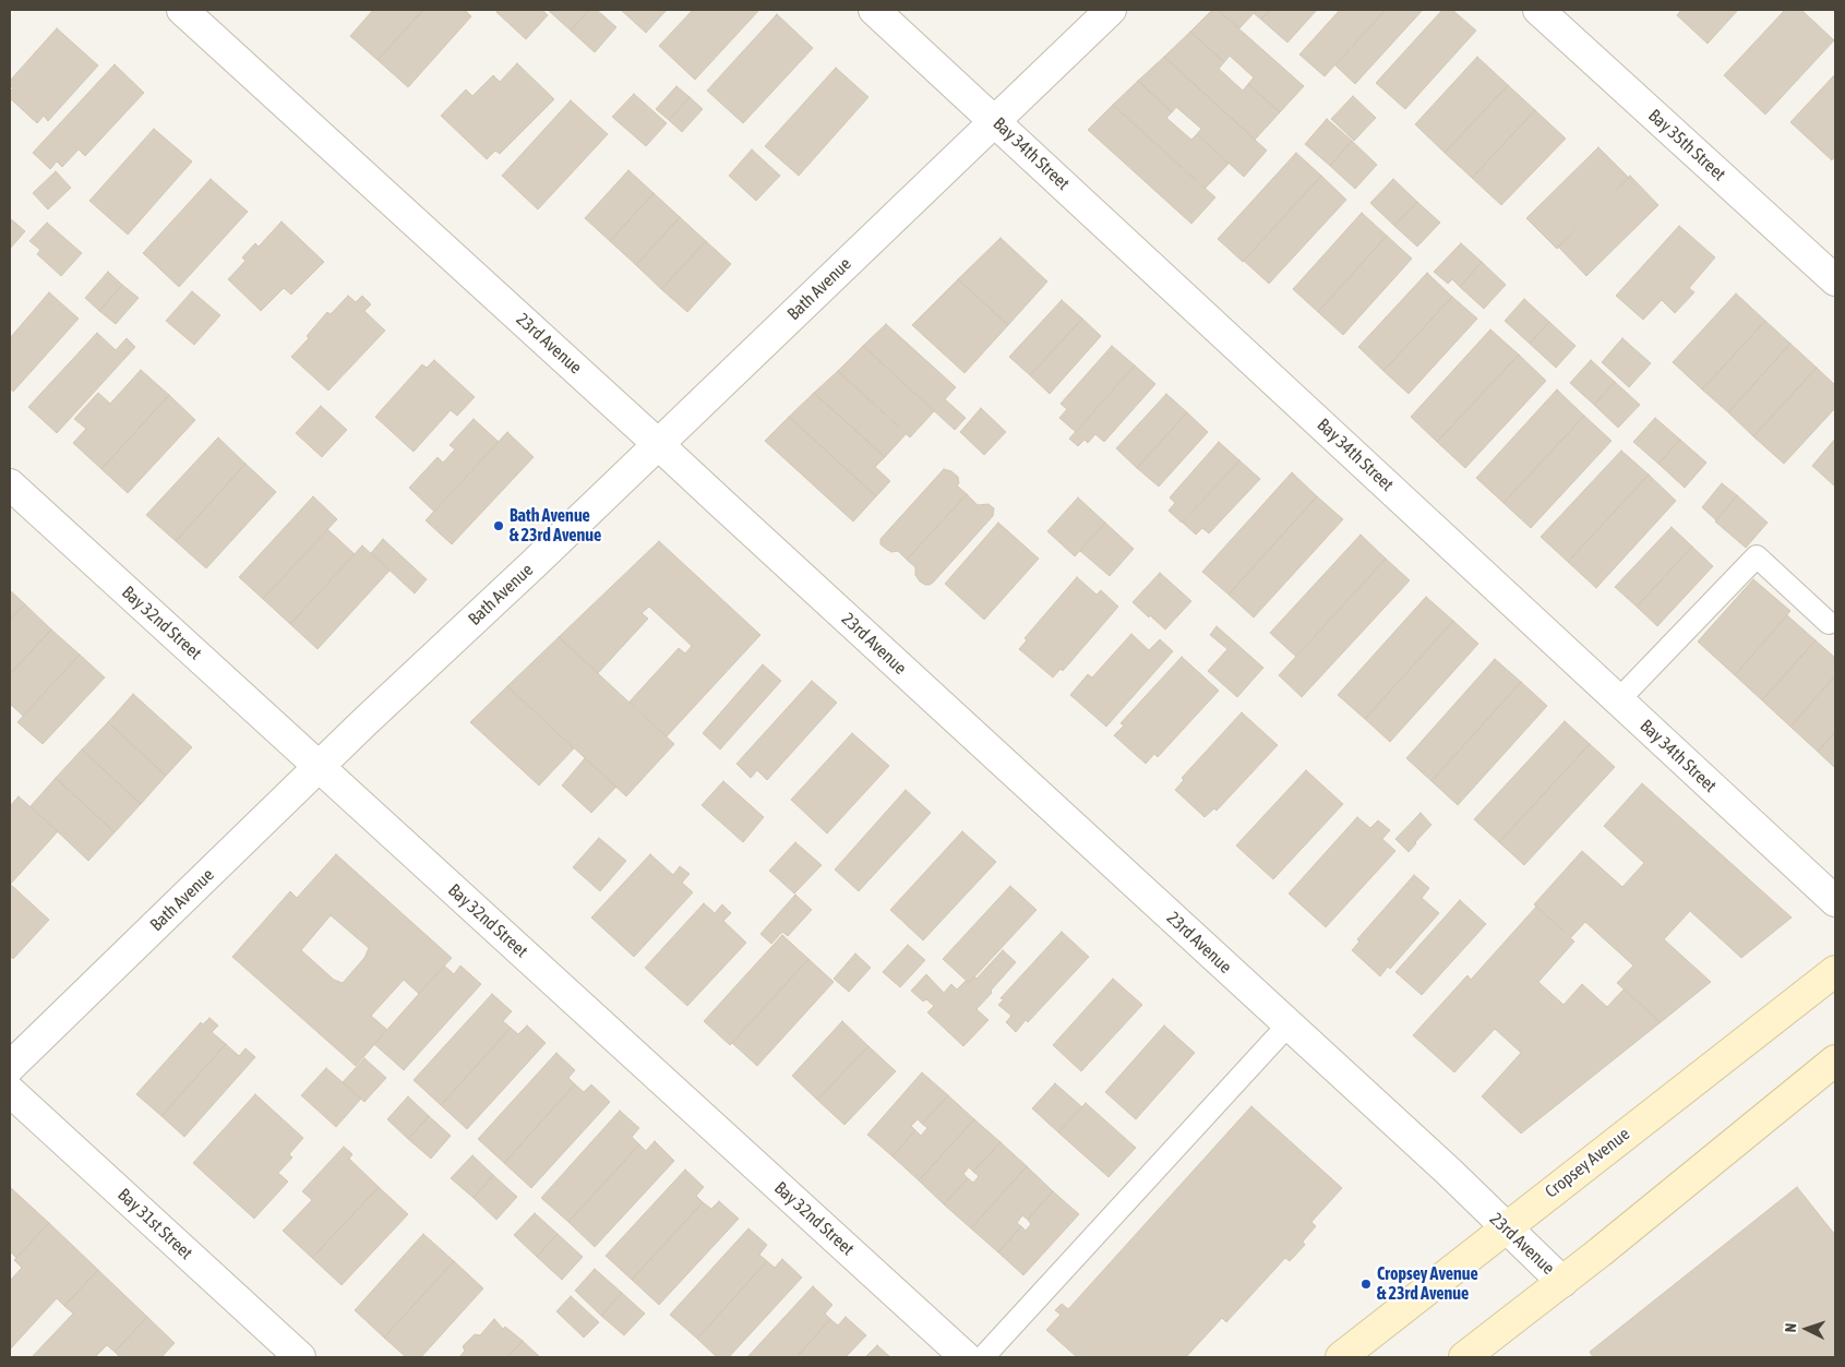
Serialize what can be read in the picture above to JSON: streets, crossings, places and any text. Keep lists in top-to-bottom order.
{
  "streets": {
    "main road": ["Cropsey Avenue"],
    "street": [
      "Bay 35th Street",
      "Bay 34th Street",
      "Bath Avenue",
      "23rd Avenue",
      "Bay 32nd Street",
      "Bay 31st Street"
    ]
  },
  "crossings": [
    ["Bay 34th Street", "Bath Avenue"],
    ["Bath Avenue", "23rd Avenue"],
    ["Bath Avenue", "Bay 32nd Street"],
    ["23rd Avenue", "Cropsey Avenue"]
  ],
  "places": ["Bath Avenue & 23rd Avenue", "Cropsey Avenue & 23rd Avenue"],
  "north": "left"
}
